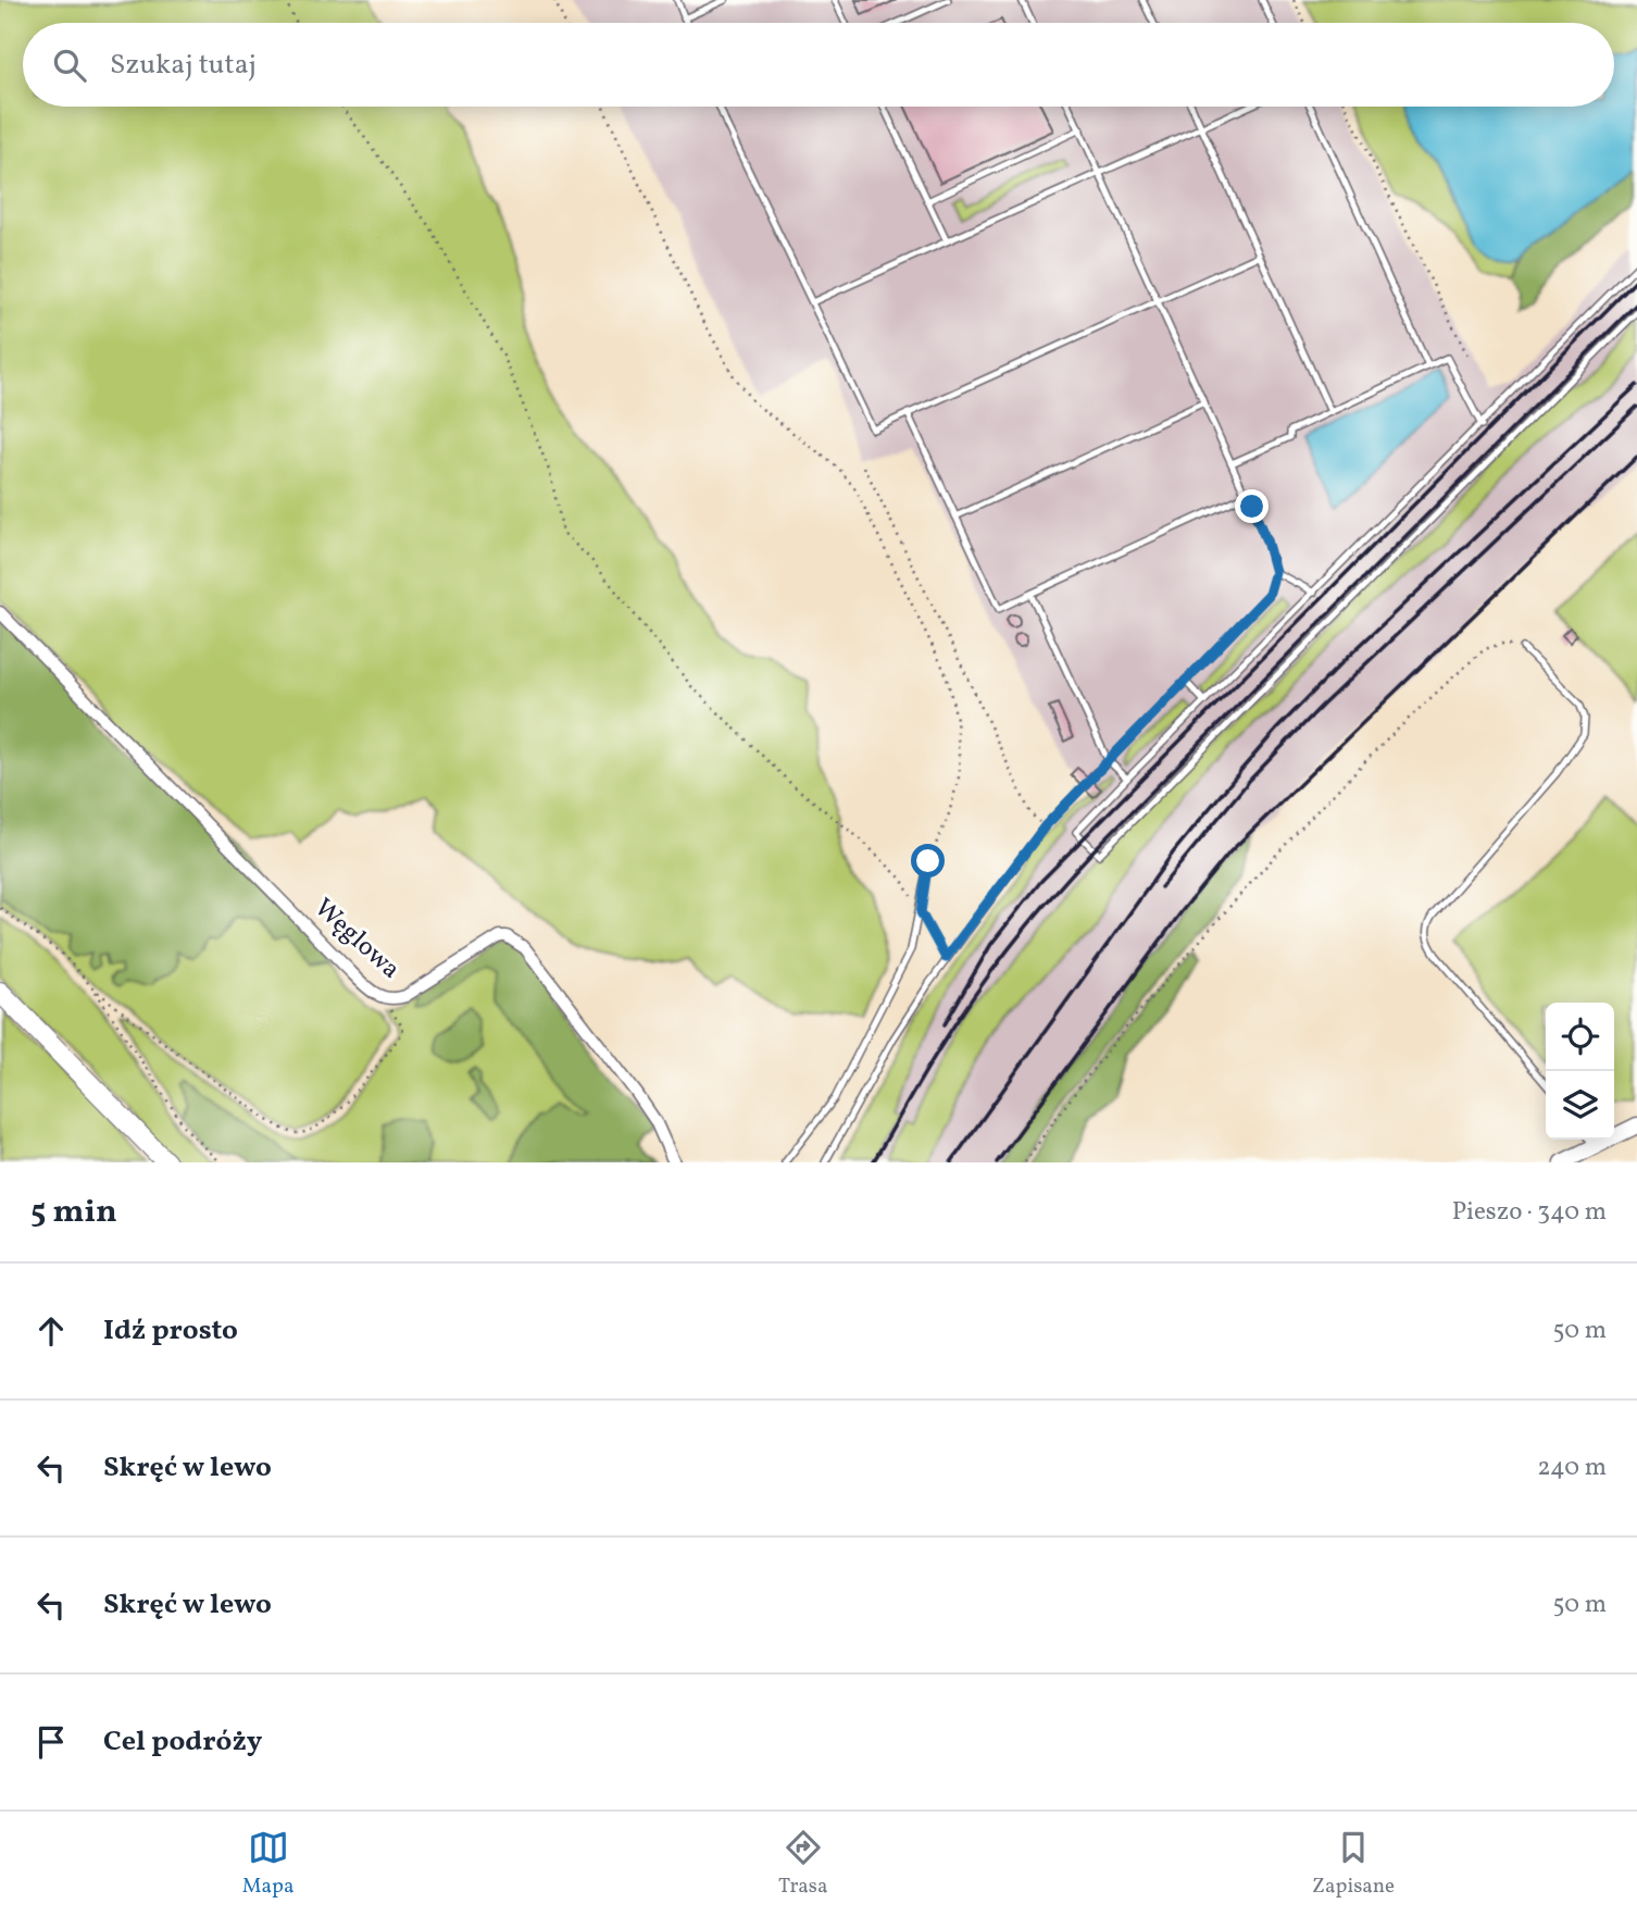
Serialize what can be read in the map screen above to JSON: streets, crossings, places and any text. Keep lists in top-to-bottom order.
{
  "streets": {
    "street": ["Węglowa"]
  },
  "page": {
    "search": "Szukaj tutaj",
    "heading": ["5 min", "Pieszo · 340 m"],
    "list": [
      ["Idź prosto", "50 m"],
      ["Skręć w lewo", "240 m"],
      ["Skręć w lewo", "50 m"],
      "Cel podróży"
    ],
    "nav": ["Mapa", "Trasa", "Zapisane"]
  }
}
